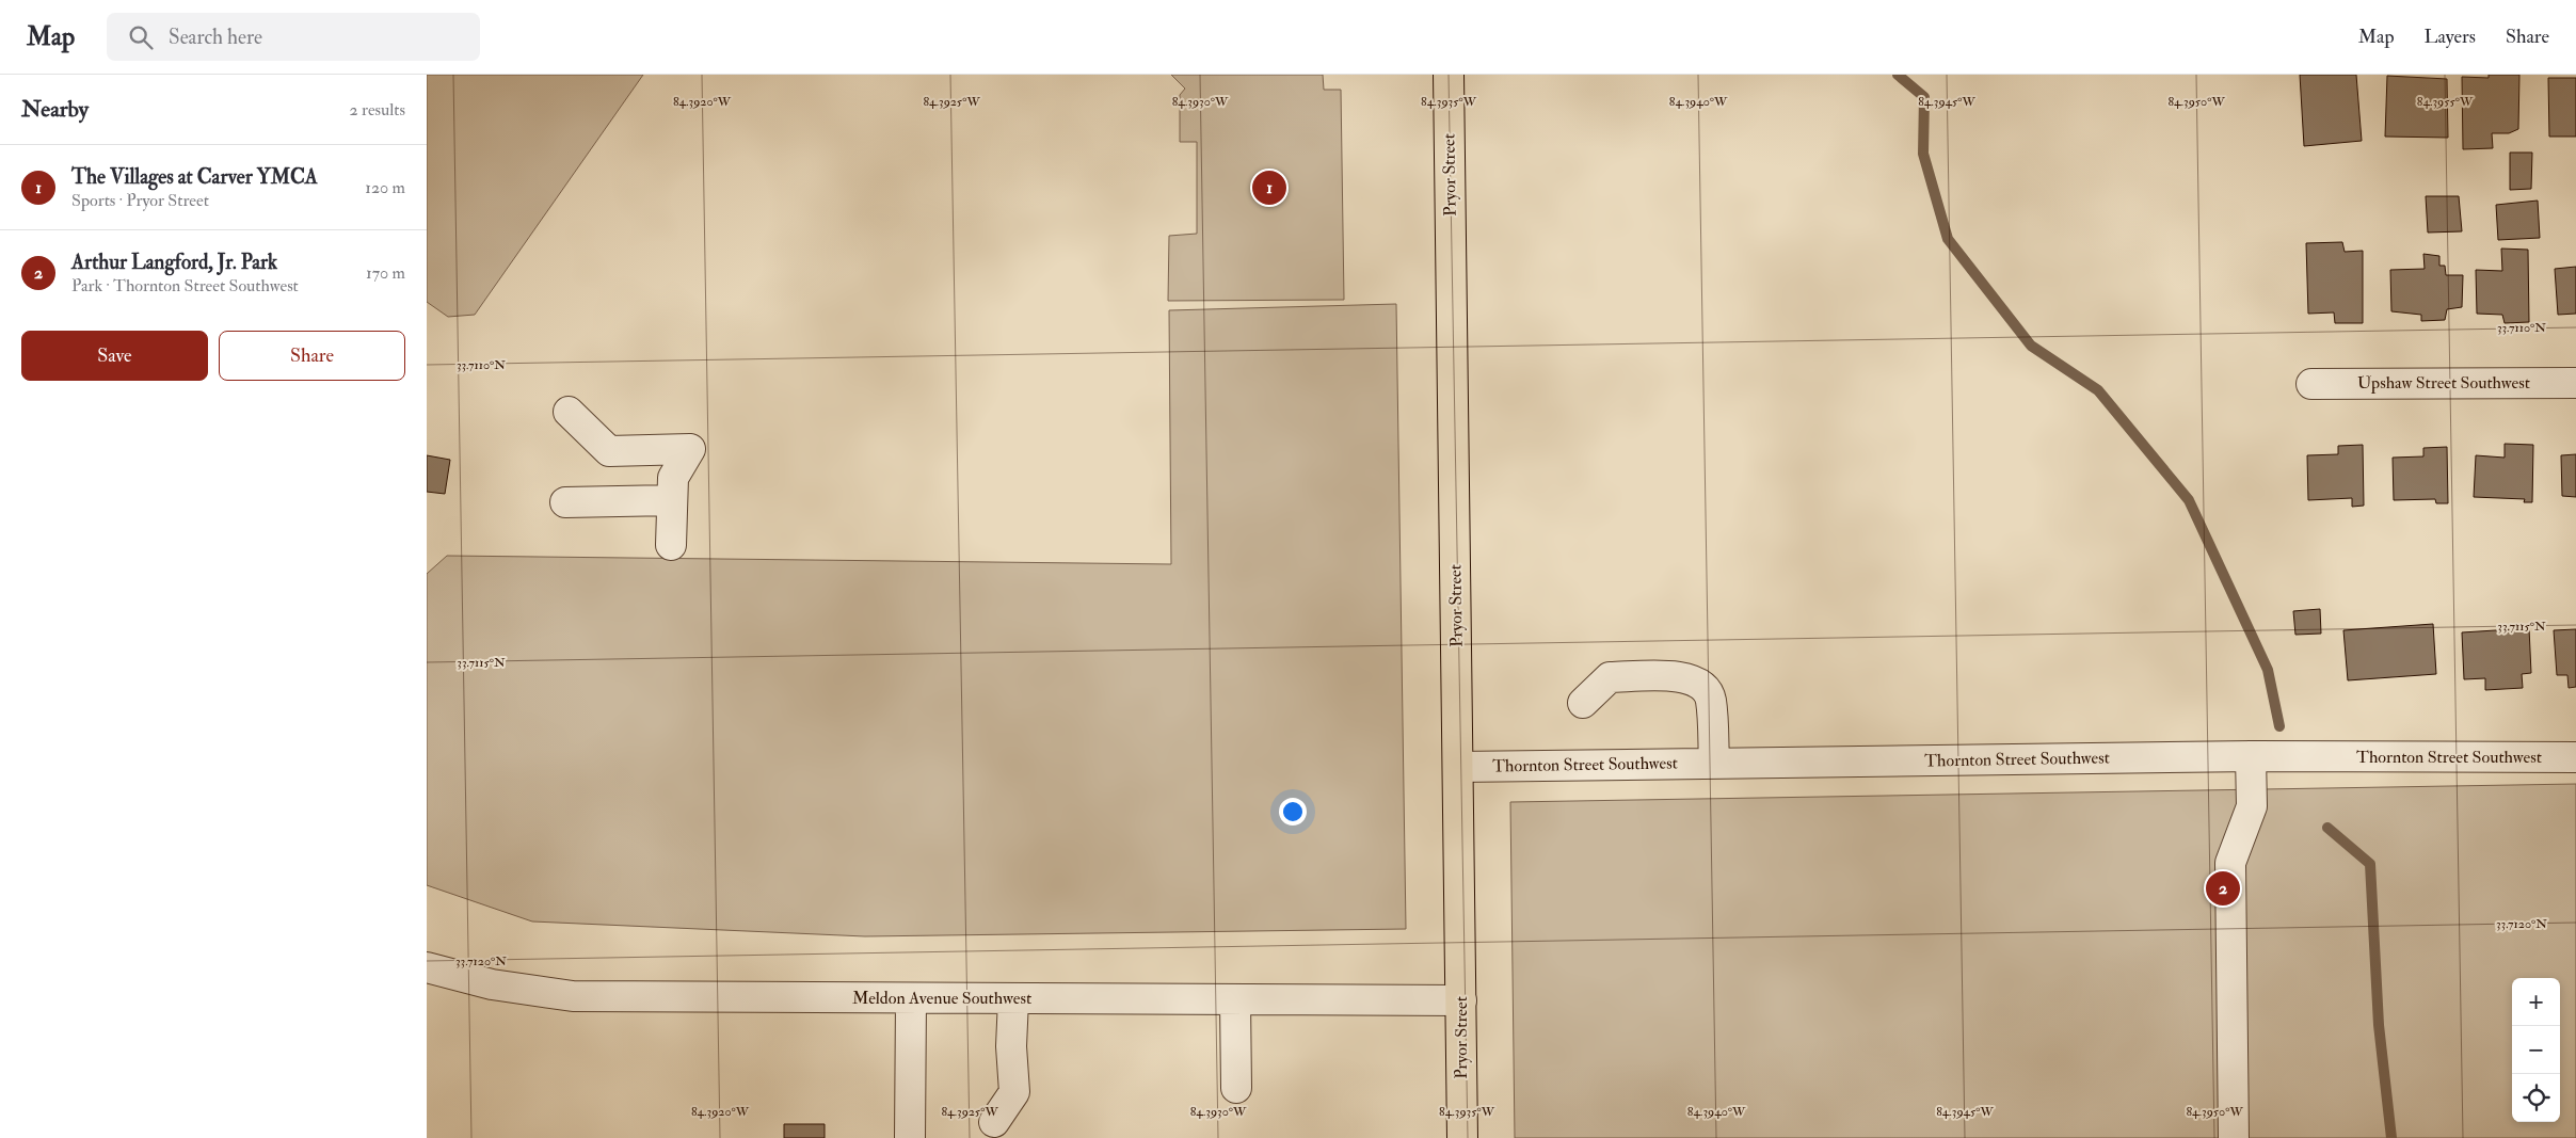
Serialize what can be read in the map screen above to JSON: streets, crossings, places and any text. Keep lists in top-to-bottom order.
{
  "streets": {
    "main road": ["Pryor Street"],
    "street": ["Upshaw Street Southwest", "Thornton Street Southwest", "Meldon Avenue Southwest"]
  },
  "crossings": [
    ["Pryor Street", "Thornton Street Southwest"],
    ["Pryor Street", "Meldon Avenue Southwest"]
  ],
  "page": {
    "header": "Map",
    "search": "Search here",
    "nav": ["Map", "Layers", "Share"],
    "heading": ["Nearby", "2 results"],
    "list": [
      {
        "mark": "1",
        "name": "The Villages at Carver YMCA",
        "note": "Sports · Pryor Street",
        "value": "120 m"
      },
      {
        "mark": "2",
        "name": "Arthur Langford, Jr. Park",
        "note": "Park · Thornton Street Southwest",
        "value": "170 m"
      }
    ],
    "pins": ["1", "2"],
    "buttons": ["Save", "Share"],
    "map_buttons": ["+", "−"]
  },
  "coordinates": [
    "84.3920°W",
    "84.3925°W",
    "84.3930°W",
    "84.3935°W",
    "84.3940°W",
    "84.3945°W",
    "84.3950°W",
    "84.3955°W",
    "33.7110°N",
    "33.7115°N",
    "33.7120°N"
  ]
}
